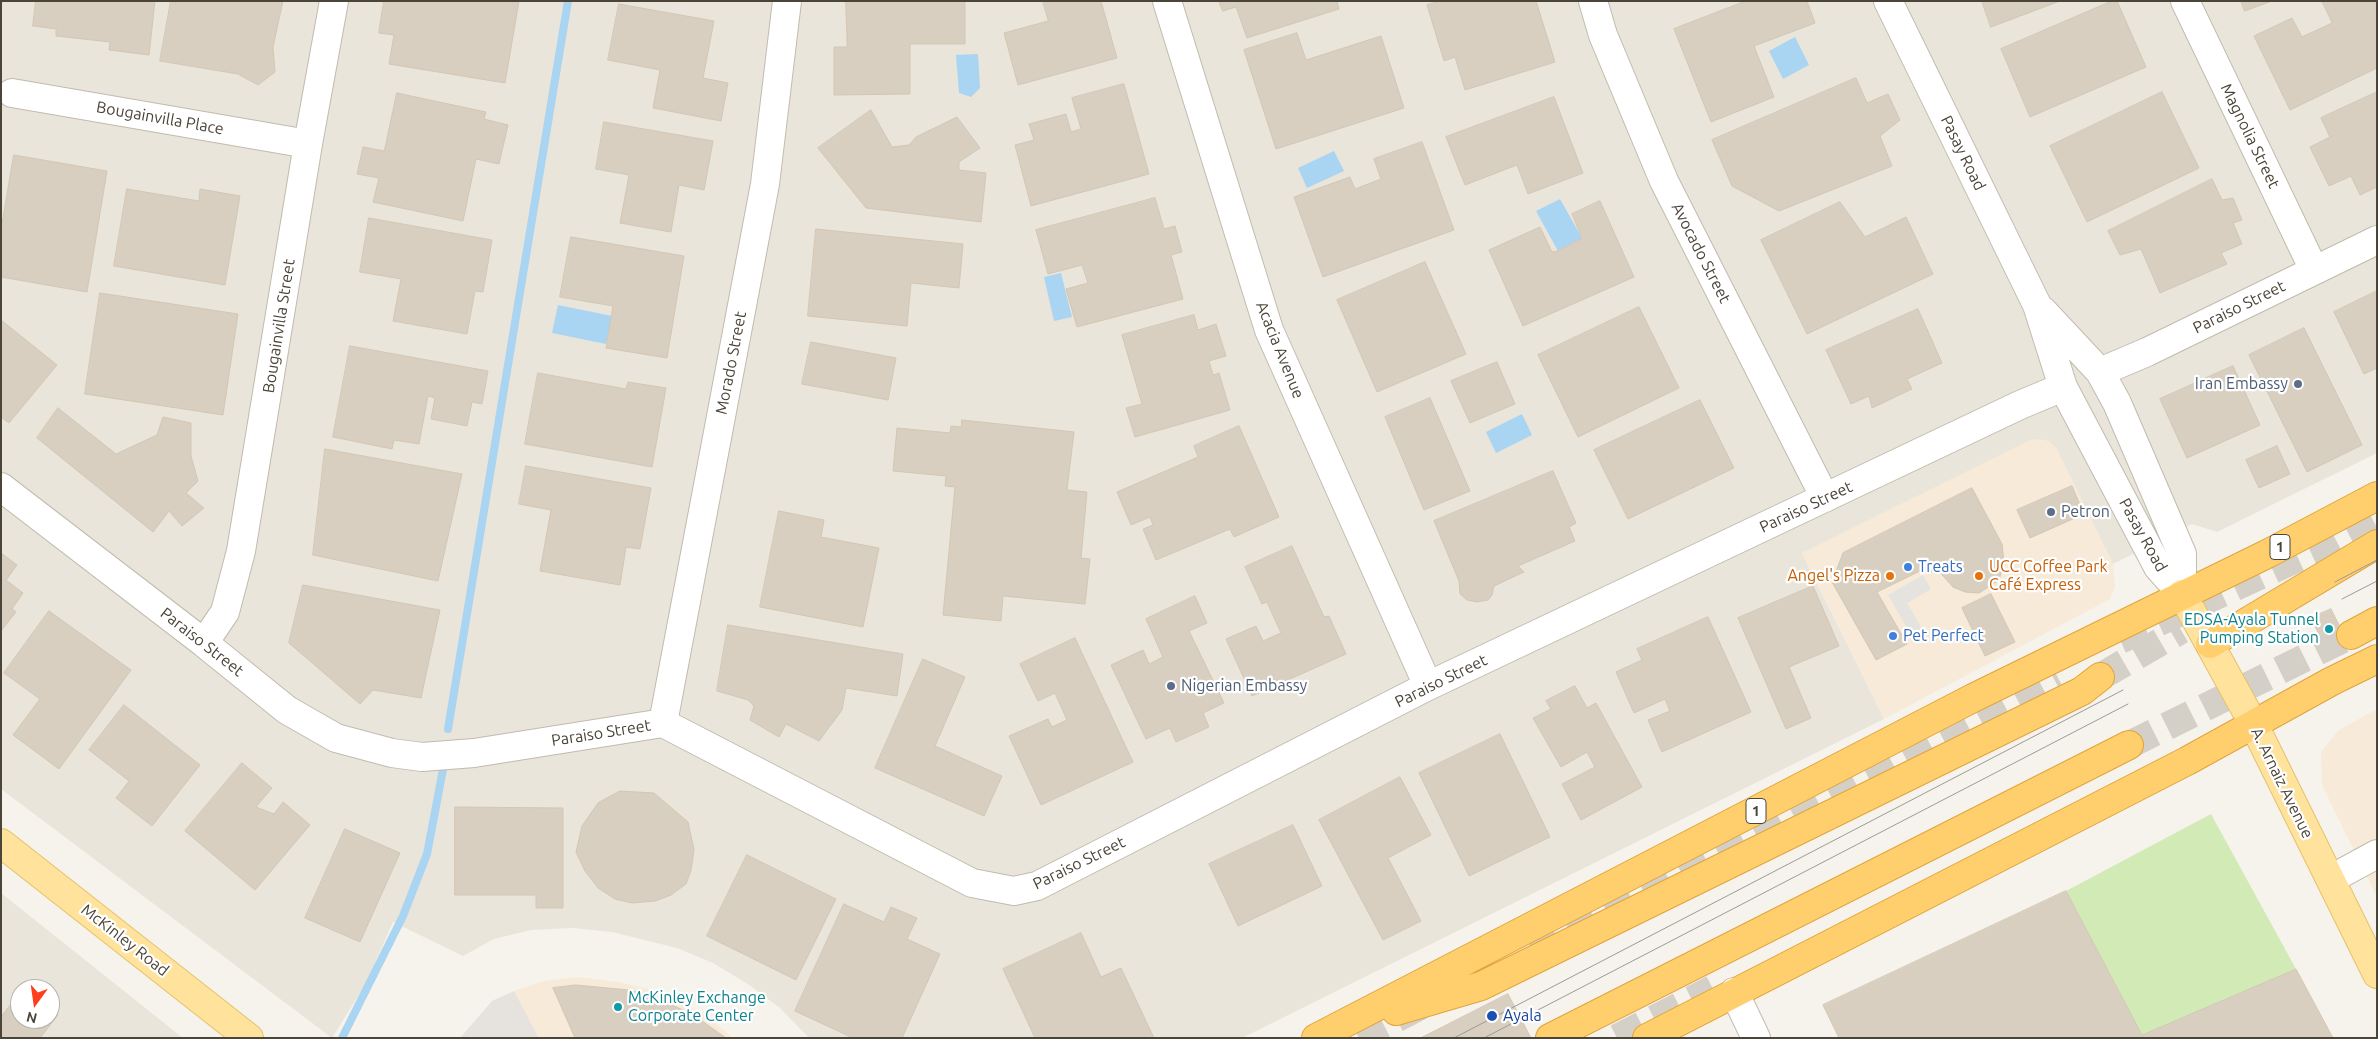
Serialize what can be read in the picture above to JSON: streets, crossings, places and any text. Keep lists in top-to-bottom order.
{
  "streets": {
    "highway": ["1"],
    "main road": ["A. Arnaiz Avenue", "McKinley Road"],
    "street": [
      "Bougainvilla Place",
      "Magnolia Street",
      "Pasay Road",
      "Avocado Street",
      "Paraiso Street",
      "Bougainvilla Street",
      "Acacia Avenue",
      "Morado Street"
    ]
  },
  "crossings": [
    ["Bougainvilla Place", "Bougainvilla Street"],
    ["Magnolia Street", "Paraiso Street"],
    ["Pasay Road", "Paraiso Street"],
    ["Pasay Road", "1"],
    ["Pasay Road", "A. Arnaiz Avenue"],
    ["Avocado Street", "Paraiso Street"],
    ["Paraiso Street", "Bougainvilla Street"],
    ["Paraiso Street", "Acacia Avenue"],
    ["Paraiso Street", "Morado Street"],
    ["1", "A. Arnaiz Avenue"]
  ],
  "places": [
    "Iran Embassy",
    "Petron",
    "Treats",
    "Angel's Pizza",
    "UCC Coffee Park Café Express",
    "EDSA-Ayala Tunnel Pumping Station",
    "Pet Perfect",
    "Nigerian Embassy",
    "McKinley Exchange Corporate Center",
    "Ayala"
  ],
  "north": "bottom"
}
